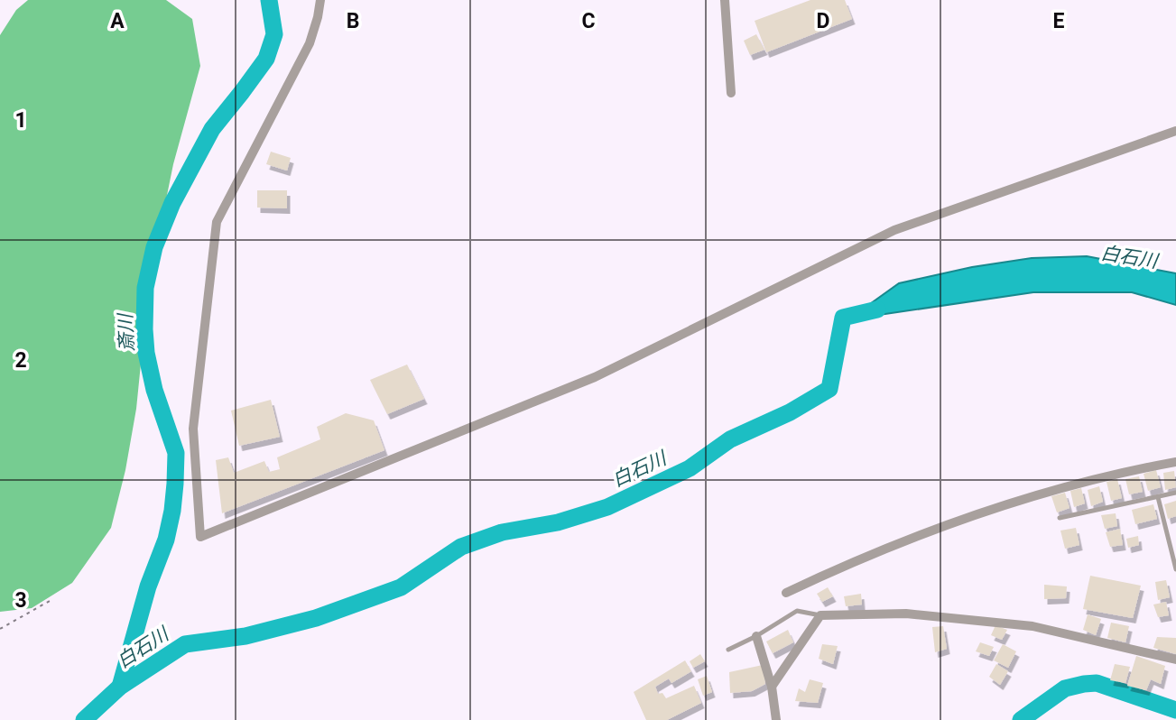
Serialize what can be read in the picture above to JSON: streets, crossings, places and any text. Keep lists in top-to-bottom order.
{
  "water": ["白石川", "斎川"],
  "grid": {
    "columns": [
      "A",
      "B",
      "C",
      "D",
      "E"
    ],
    "rows": ["1", "2", "3"]
  }
}
